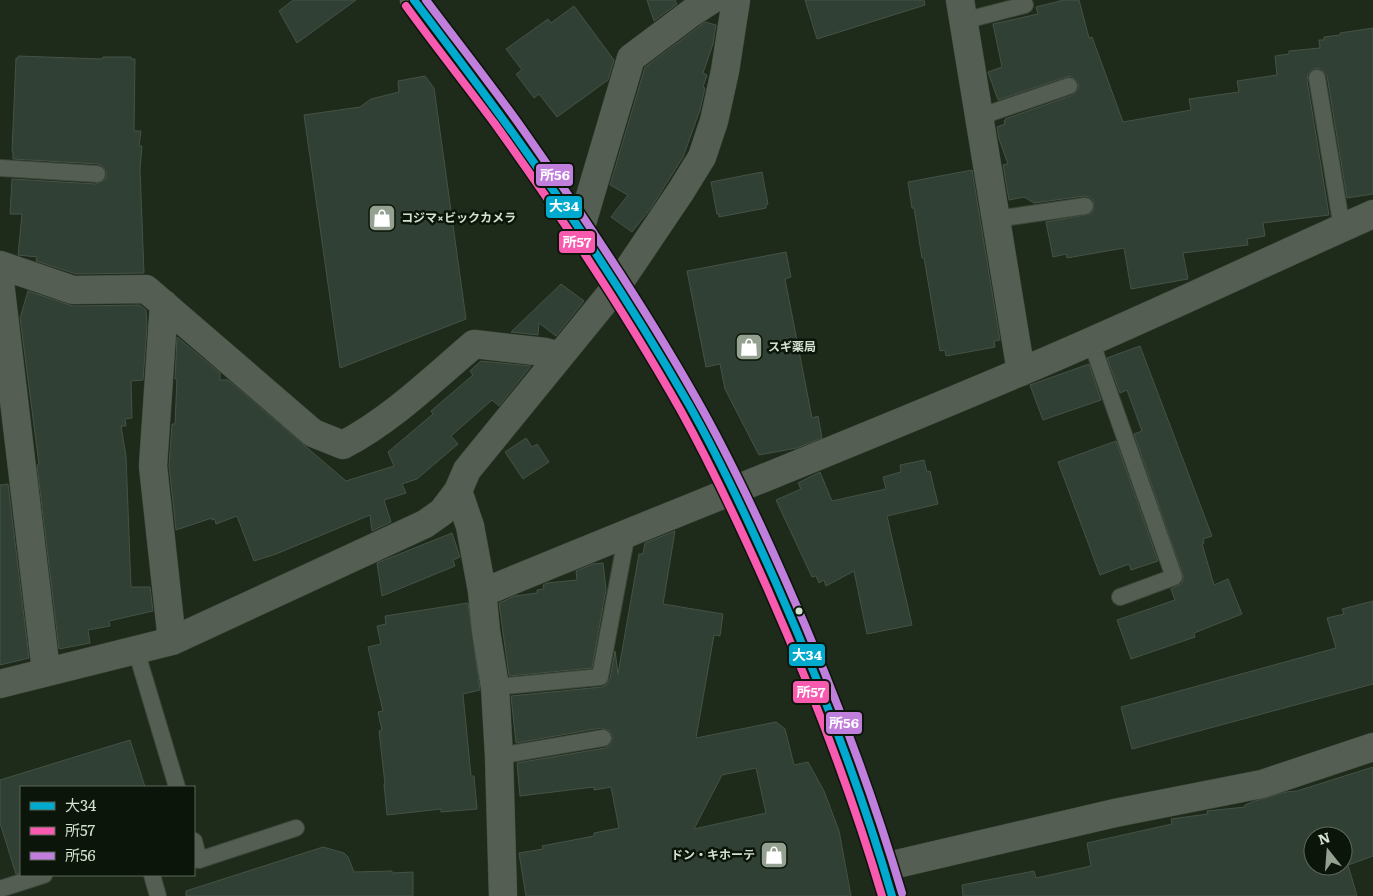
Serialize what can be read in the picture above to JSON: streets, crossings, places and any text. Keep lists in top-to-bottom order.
{
  "places": {
    "shop": ["コジマ×ビックカメラ", "スギ薬局", "ドン・キホーテ"]
  },
  "lines": ["transit line 大34", "transit line 所56", "transit line 所57"],
  "legend": ["大34", "所57", "所56"],
  "north": "top"
}
